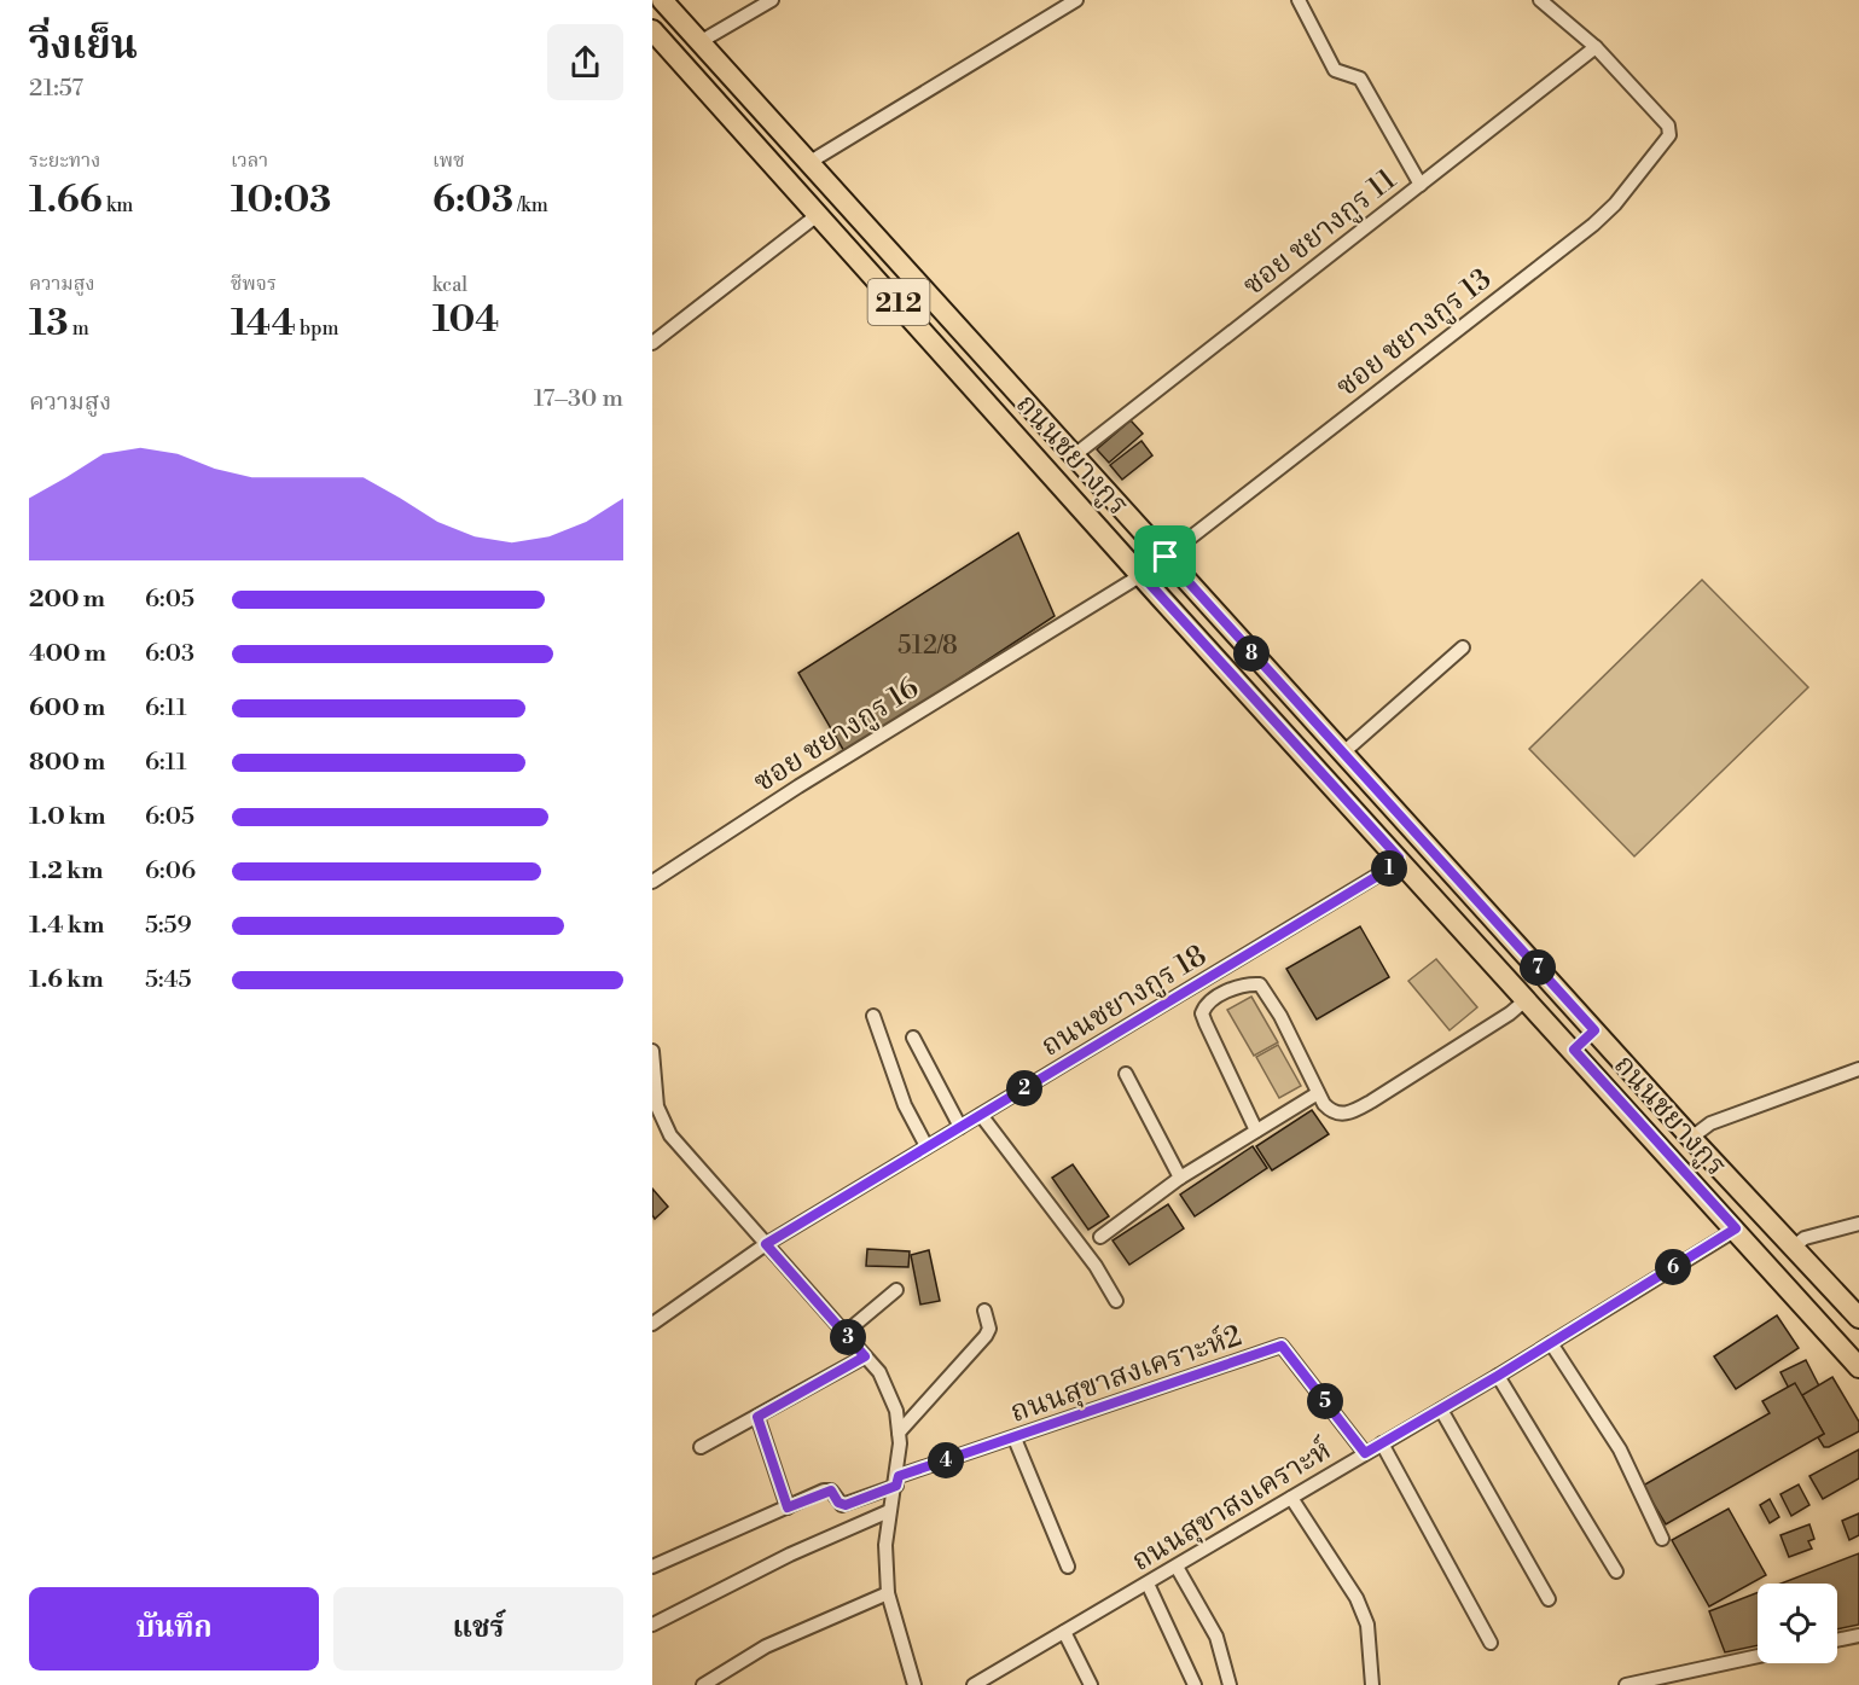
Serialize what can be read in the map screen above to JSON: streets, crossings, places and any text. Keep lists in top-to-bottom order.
{
  "streets": {
    "main road": ["212", "ถนนชยางกูร"],
    "street": [
      "ซอย ชยางกูร 11",
      "ซอย ชยางกูร 13",
      "ซอย ชยางกูร 16",
      "ถนนชยางกูร 18",
      "ถนนสุขาสงเคราะห์2",
      "ถนนสุขาสงเคราะห์"
    ]
  },
  "crossings": [
    ["ซอย ชยางกูร 11", "ซอย ชยางกูร 13"],
    ["ซอย ชยางกูร 11", "ถนนชยางกูร"],
    ["ซอย ชยางกูร 13", "ถนนชยางกูร"],
    ["ถนนชยางกูร", "ซอย ชยางกูร 16"],
    ["ถนนชยางกูร", "ถนนชยางกูร 18"],
    ["ถนนชยางกูร", "ถนนสุขาสงเคราะห์"],
    ["ถนนสุขาสงเคราะห์2", "ถนนสุขาสงเคราะห์"]
  ],
  "house_numbers": ["512/8"],
  "page": {
    "heading": ["วิ่งเย็น", "21:57"],
    "stats": [
      ["ระยะทาง", "1.66 km"],
      ["เวลา", "10:03"],
      ["เพซ", "6:03 /km"],
      ["ความสูง", "13 m"],
      ["ชีพจร", "144 bpm"],
      ["kcal", "104"]
    ],
    "chart": ["ความสูง", "17–30 m"],
    "list": [
      {
        "name": "200 m",
        "note": "6:05"
      },
      {
        "name": "400 m",
        "note": "6:03"
      },
      {
        "name": "600 m",
        "note": "6:11"
      },
      {
        "name": "800 m",
        "note": "6:11"
      },
      {
        "name": "1.0 km",
        "note": "6:05"
      },
      {
        "name": "1.2 km",
        "note": "6:06"
      },
      {
        "name": "1.4 km",
        "note": "5:59"
      },
      {
        "name": "1.6 km",
        "note": "5:45"
      }
    ],
    "pins": [
      "8",
      "1",
      "7",
      "2",
      "6",
      "3",
      "5",
      "4"
    ],
    "buttons": ["บันทึก", "แชร์"]
  }
}
